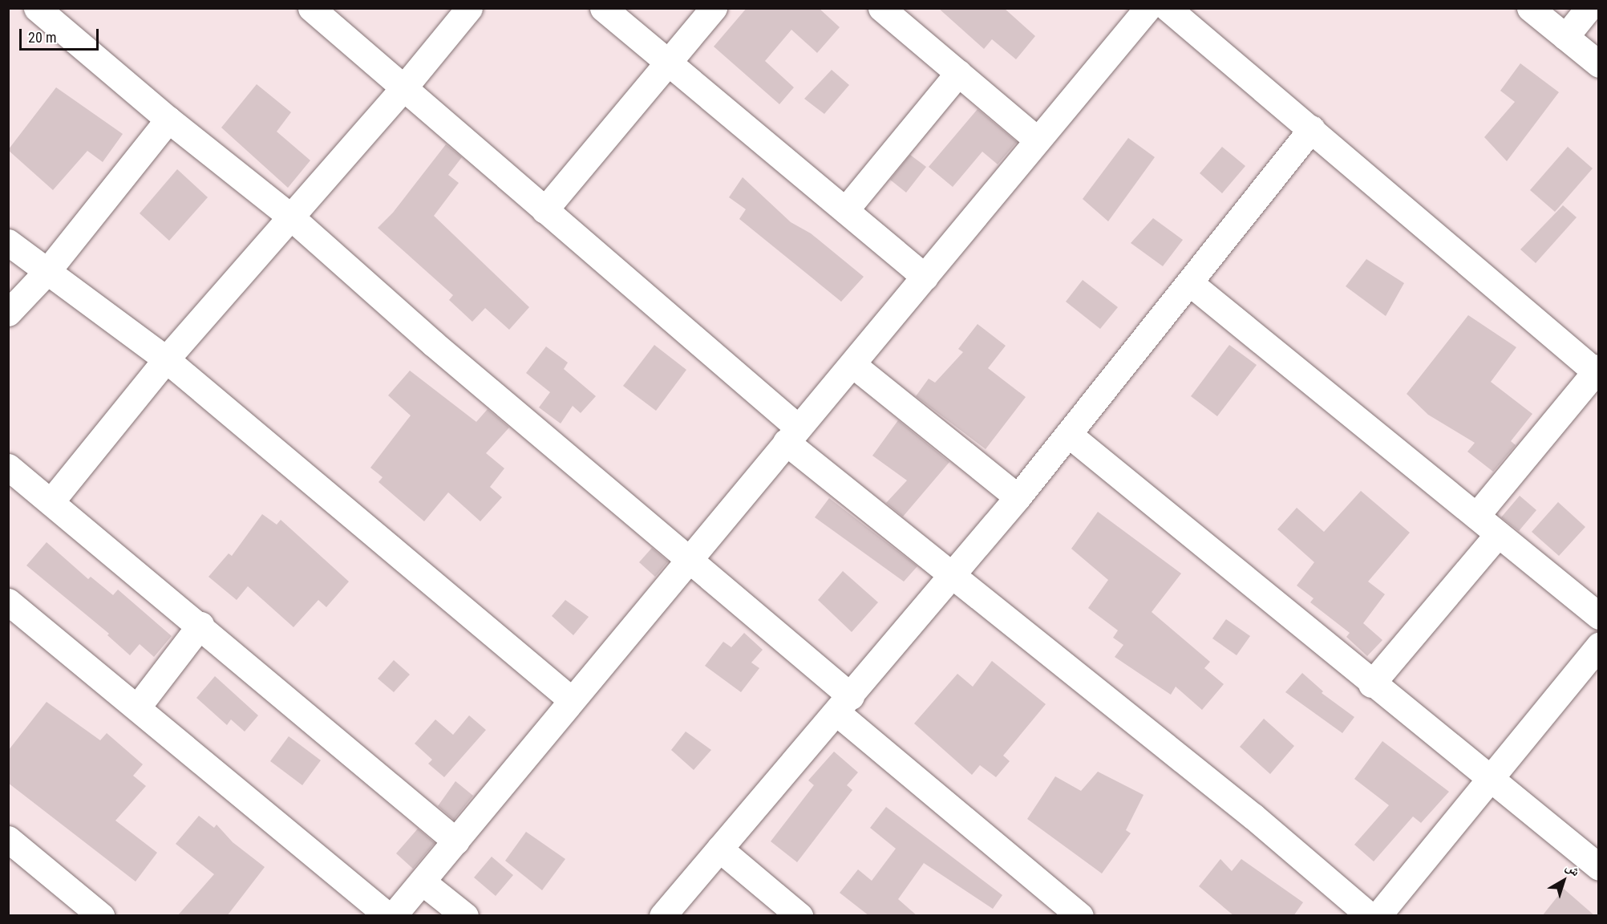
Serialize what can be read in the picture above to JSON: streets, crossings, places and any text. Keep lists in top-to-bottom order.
{
  "scale_bar": "20 m",
  "north": "top right"
}
